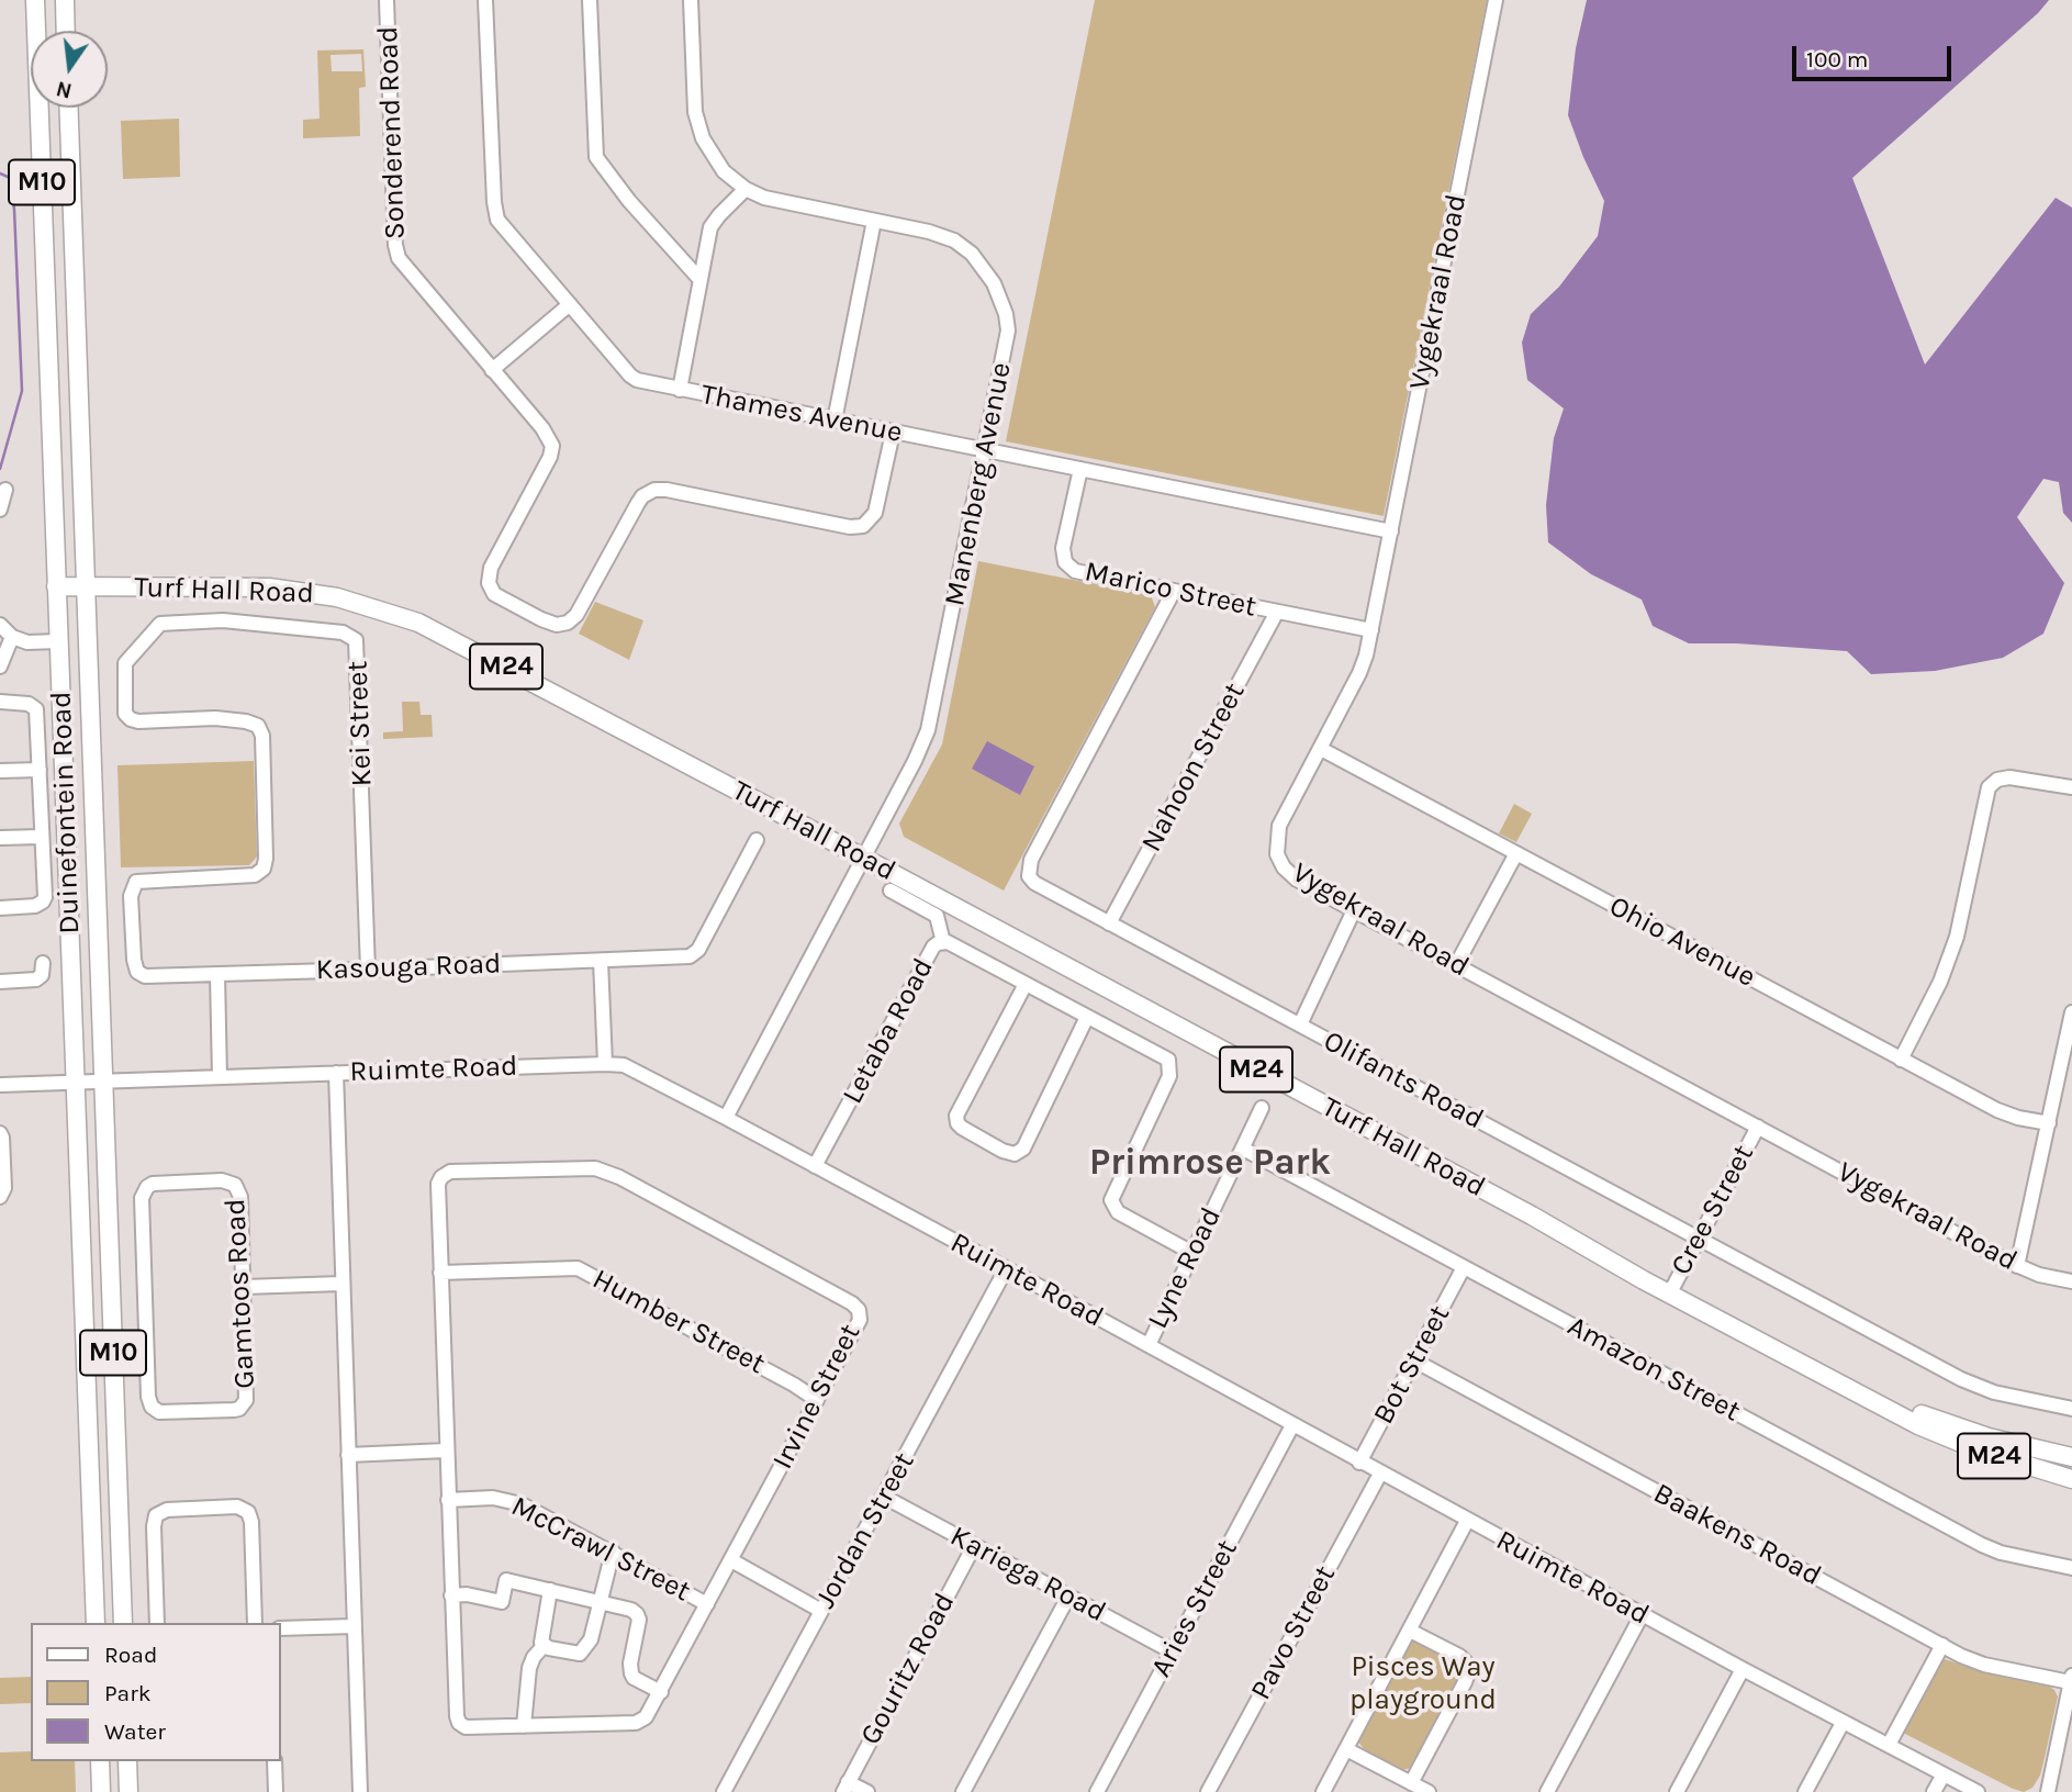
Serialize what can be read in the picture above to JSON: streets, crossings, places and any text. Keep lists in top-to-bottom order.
{
  "streets": {
    "main road": [
      "M10",
      "Turf Hall Road",
      "M24",
      "Duinefontein Road"
    ],
    "street": [
      "Sonderend Road",
      "Vygekraal Road",
      "Thames Avenue",
      "Manenberg Avenue",
      "Marico Street",
      "Kei Street",
      "Nahoon Street",
      "Ohio Avenue",
      "Kasouga Road",
      "Letaba Road",
      "Ruimte Road",
      "Olifants Road",
      "Cree Street",
      "Lyne Road",
      "Gamtoos Road",
      "Humber Street",
      "Bot Street",
      "Amazon Street",
      "Irvine Street",
      "Jordan Street",
      "Baakens Road",
      "McCrawl Street",
      "Kariega Road",
      "Aries Street",
      "Pavo Street",
      "Gouritz Road"
    ]
  },
  "crossings": [
    ["Sonderend Road", "Thames Avenue"],
    ["Vygekraal Road", "Thames Avenue"],
    ["Vygekraal Road", "Marico Street"],
    ["Vygekraal Road", "Ohio Avenue"],
    ["Vygekraal Road", "Cree Street"],
    ["Thames Avenue", "Manenberg Avenue"],
    ["Thames Avenue", "Marico Street"],
    ["Manenberg Avenue", "Turf Hall Road"],
    ["Manenberg Avenue", "Ruimte Road"],
    ["Marico Street", "Nahoon Street"],
    ["Marico Street", "Olifants Road"],
    ["Turf Hall Road", "Duinefontein Road"],
    ["Turf Hall Road", "Cree Street"],
    ["Kei Street", "Kasouga Road"],
    ["Nahoon Street", "Olifants Road"],
    ["Duinefontein Road", "Ruimte Road"],
    ["Letaba Road", "Ruimte Road"],
    ["Letaba Road", "Lyne Road"],
    ["Ruimte Road", "Lyne Road"],
    ["Ruimte Road", "Bot Street"],
    ["Ruimte Road", "Jordan Street"],
    ["Ruimte Road", "Aries Street"],
    ["Ruimte Road", "Pavo Street"],
    ["Olifants Road", "Cree Street"],
    ["Lyne Road", "Amazon Street"],
    ["Humber Street", "Irvine Street"],
    ["Bot Street", "Amazon Street"],
    ["Bot Street", "Baakens Road"],
    ["Irvine Street", "McCrawl Street"],
    ["Jordan Street", "Kariega Road"],
    ["Kariega Road", "Aries Street"],
    ["Kariega Road", "Gouritz Road"]
  ],
  "districts": ["Primrose Park"],
  "parks": ["Pisces Way playground"],
  "legend": ["Road", "Park", "Water"],
  "scale_bar": "100 m",
  "north": "bottom"
}
